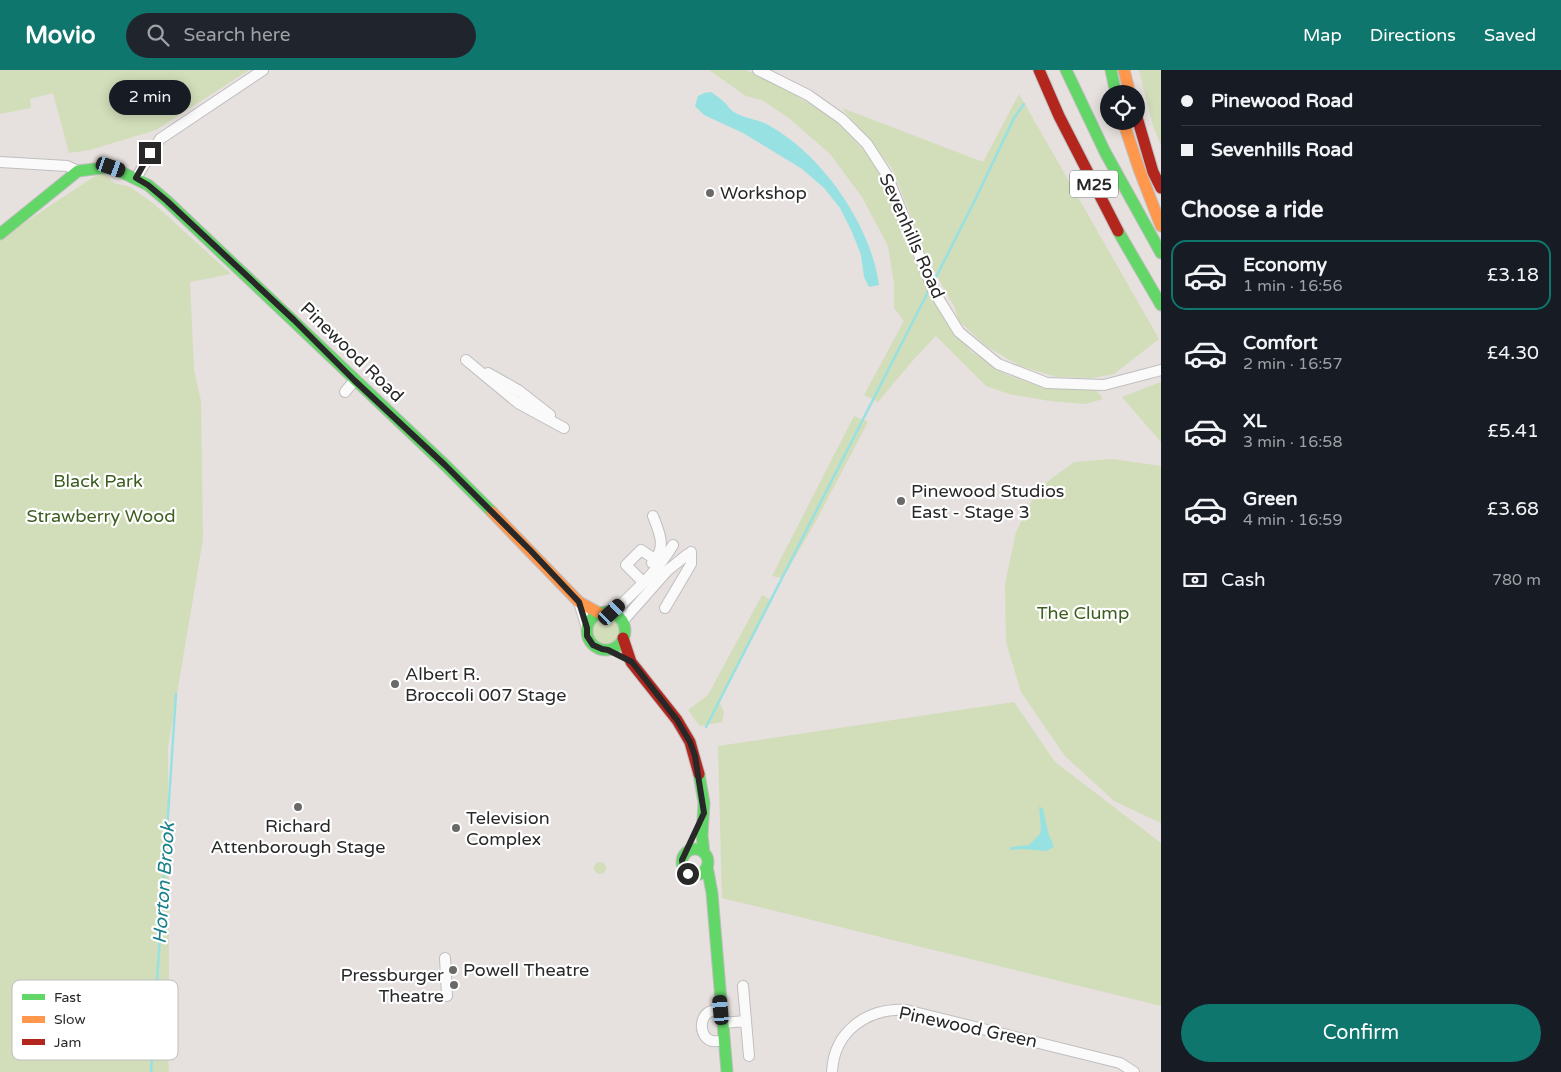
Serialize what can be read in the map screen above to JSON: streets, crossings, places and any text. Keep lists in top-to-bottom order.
{
  "streets": {
    "main road": ["M25", "Pinewood Road"],
    "street": ["Sevenhills Road", "Pinewood Green"]
  },
  "water": ["Horton Brook"],
  "parks": ["Black Park", "Strawberry Wood", "The Clump"],
  "places": [
    "Workshop",
    "Pinewood Studios East - Stage 3",
    "Albert R. Broccoli 007 Stage",
    "Richard Attenborough Stage",
    "Television Complex",
    "Powell Theatre",
    "Pressburger Theatre"
  ],
  "legend": ["Fast", "Slow", "Jam"],
  "page": {
    "header": "Movio",
    "search": "Search here",
    "nav": ["Map", "Directions", "Saved"],
    "banner": ["Pinewood Road", "Sevenhills Road"],
    "bubble": "2 min",
    "heading": "Choose a ride",
    "list": [
      {
        "name": "Economy",
        "note": "1 min · 16:56",
        "value": "£3.18"
      },
      {
        "name": "Comfort",
        "note": "2 min · 16:57",
        "value": "£4.30"
      },
      {
        "name": "XL",
        "note": "3 min · 16:58",
        "value": "£5.41"
      },
      {
        "name": "Green",
        "note": "4 min · 16:59",
        "value": "£3.68"
      }
    ],
    "pay": ["Cash", "780 m"],
    "buttons": "Confirm"
  }
}
